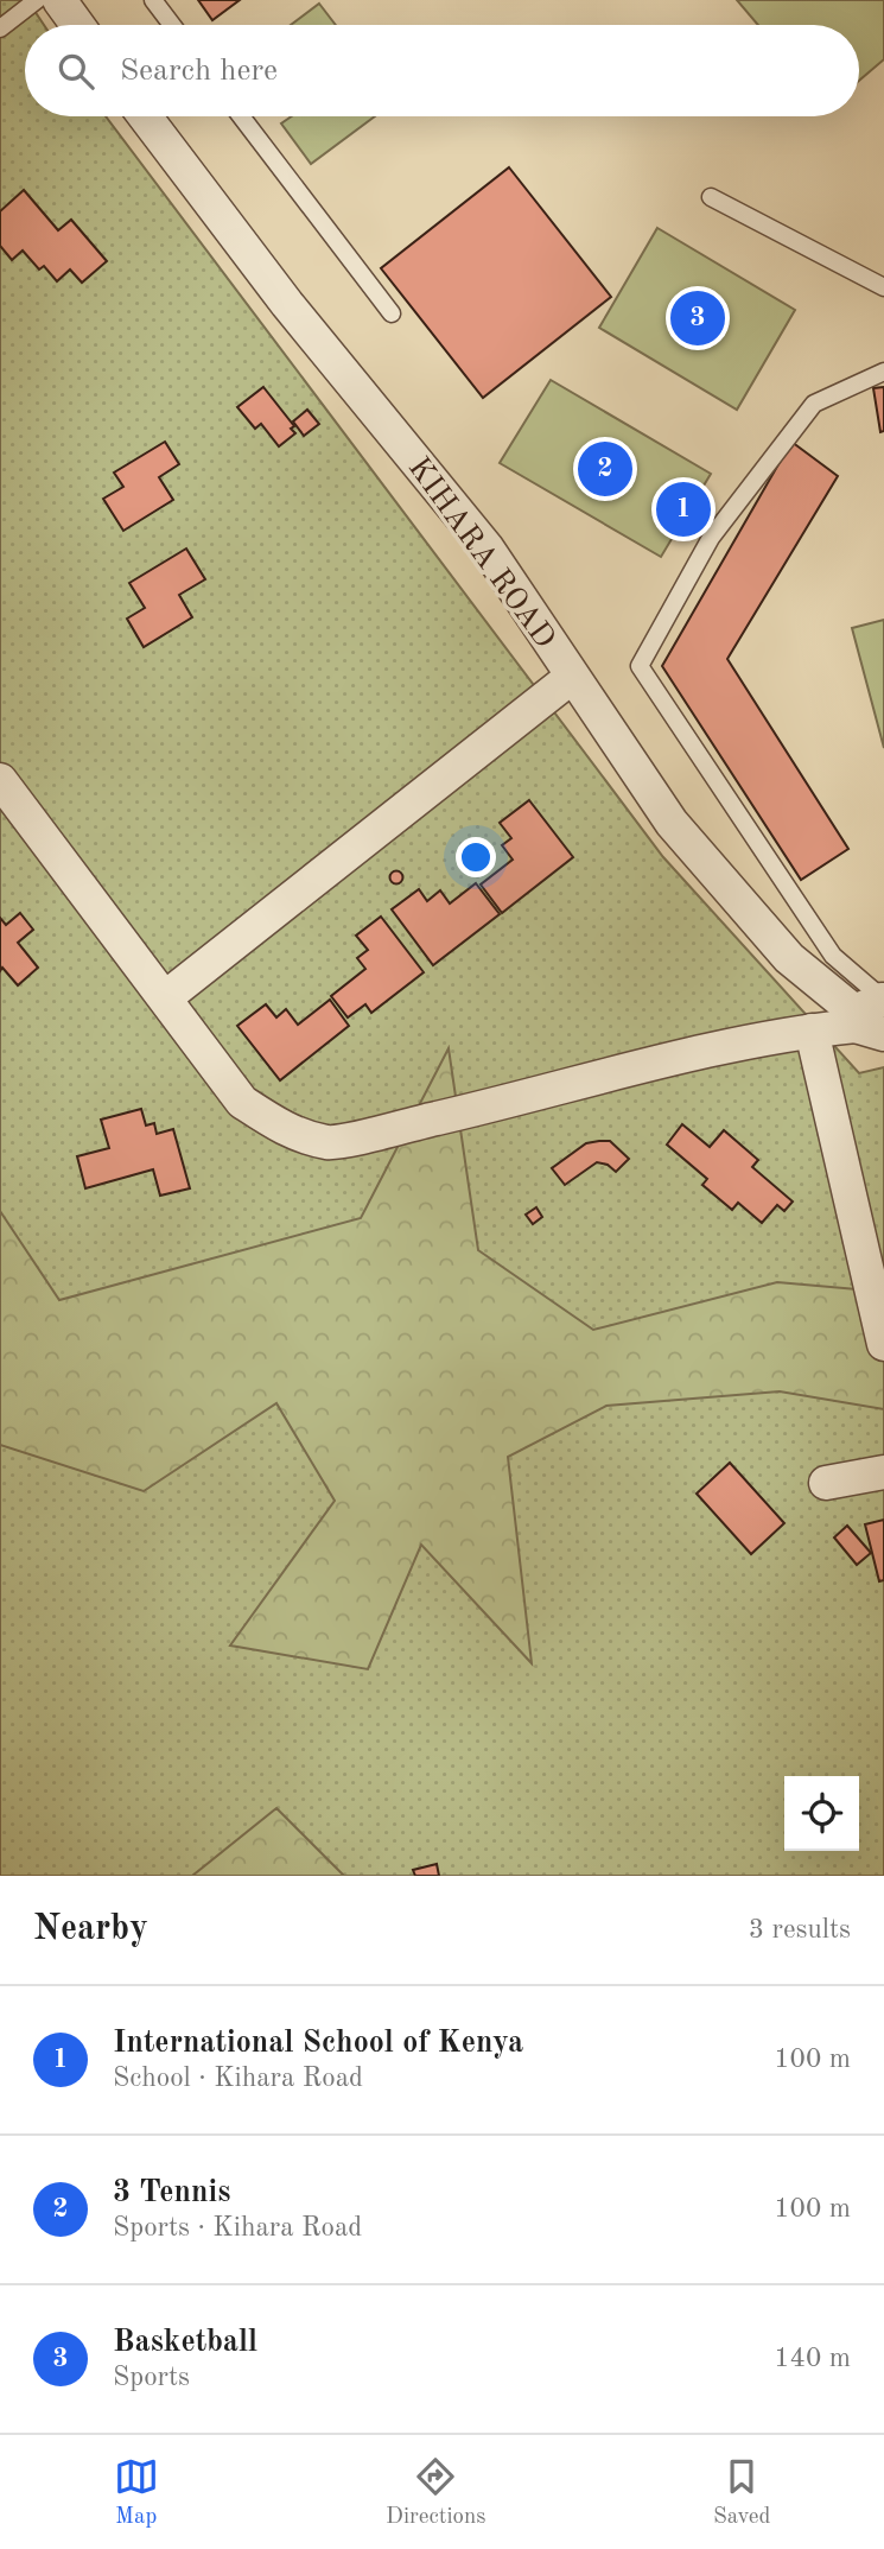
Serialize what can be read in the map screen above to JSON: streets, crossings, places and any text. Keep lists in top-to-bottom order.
{
  "streets": {
    "street": ["KIHARA ROAD"]
  },
  "page": {
    "search": "Search here",
    "pins": ["3", "2", "1"],
    "heading": ["Nearby", "3 results"],
    "list": [
      {
        "mark": "1",
        "name": "International School of Kenya",
        "note": "School · Kihara Road",
        "value": "100 m"
      },
      {
        "mark": "2",
        "name": "3 Tennis",
        "note": "Sports · Kihara Road",
        "value": "100 m"
      },
      {
        "mark": "3",
        "name": "Basketball",
        "note": "Sports",
        "value": "140 m"
      }
    ],
    "nav": ["Map", "Directions", "Saved"]
  }
}
